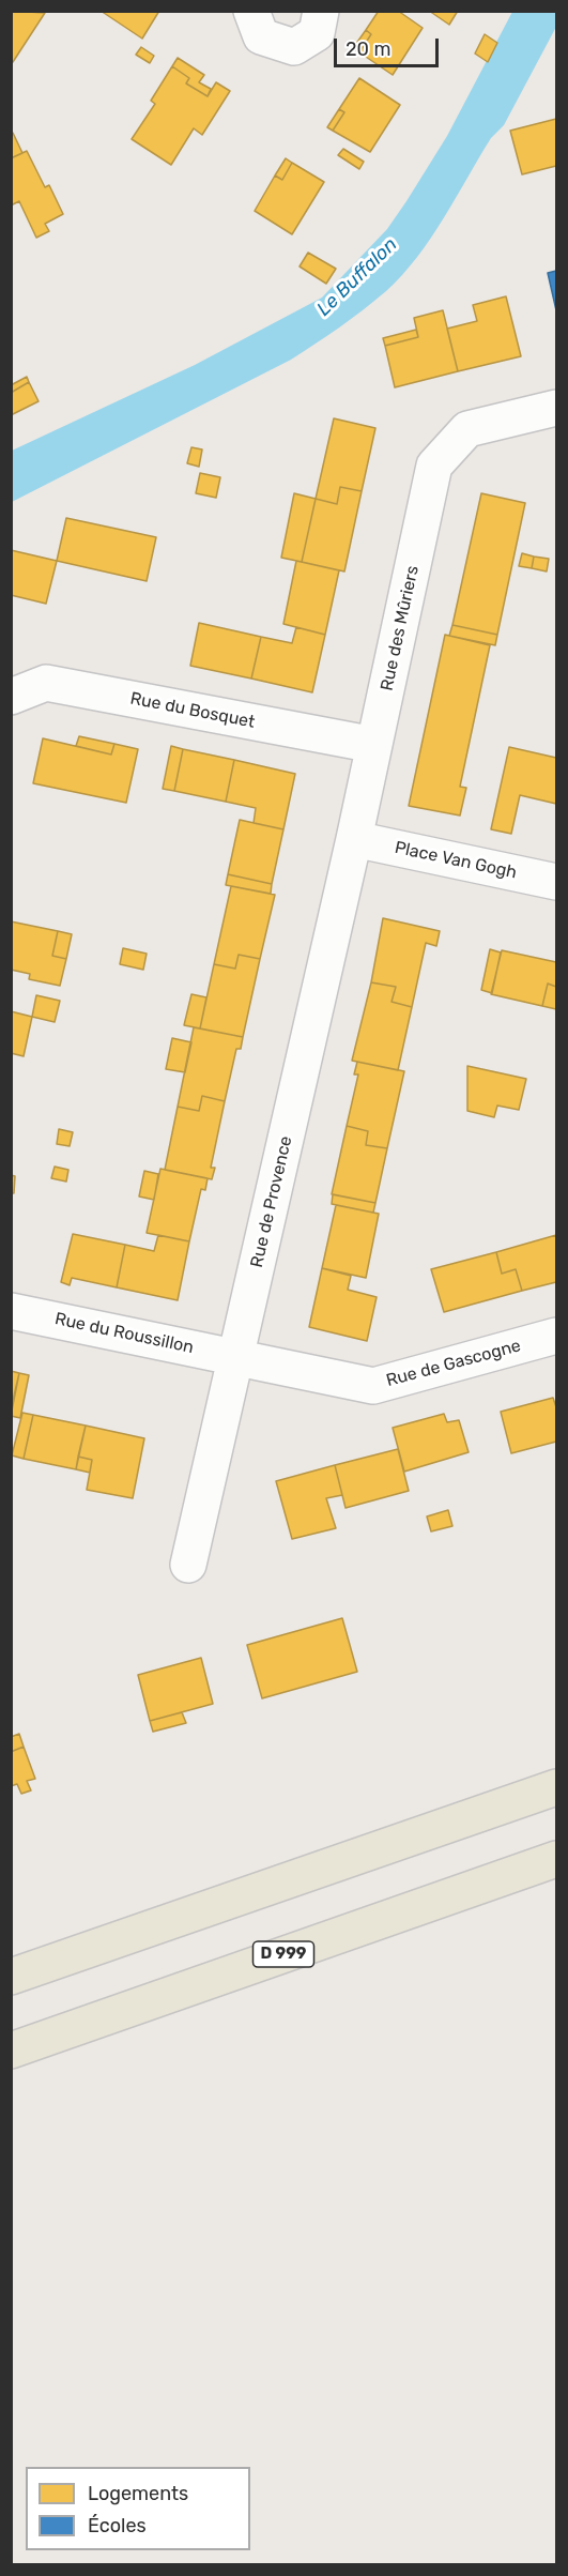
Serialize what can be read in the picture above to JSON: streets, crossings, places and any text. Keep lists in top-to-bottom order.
{
  "streets": {
    "main road": ["D 999"],
    "street": [
      "Rue des Mûriers",
      "Rue du Bosquet",
      "Place Van Gogh",
      "Rue de Provence",
      "Rue du Roussillon",
      "Rue de Gascogne"
    ]
  },
  "crossings": [
    ["Rue des Mûriers", "Rue du Bosquet"],
    ["Rue des Mûriers", "Place Van Gogh"],
    ["Rue des Mûriers", "Rue de Provence"],
    ["Place Van Gogh", "Rue de Provence"],
    ["Rue de Provence", "Rue du Roussillon"],
    ["Rue de Provence", "Rue de Gascogne"],
    ["Rue du Roussillon", "Rue de Gascogne"]
  ],
  "water": ["Le Buffalon"],
  "legend": ["Logements", "Écoles"],
  "scale_bar": "20 m"
}
